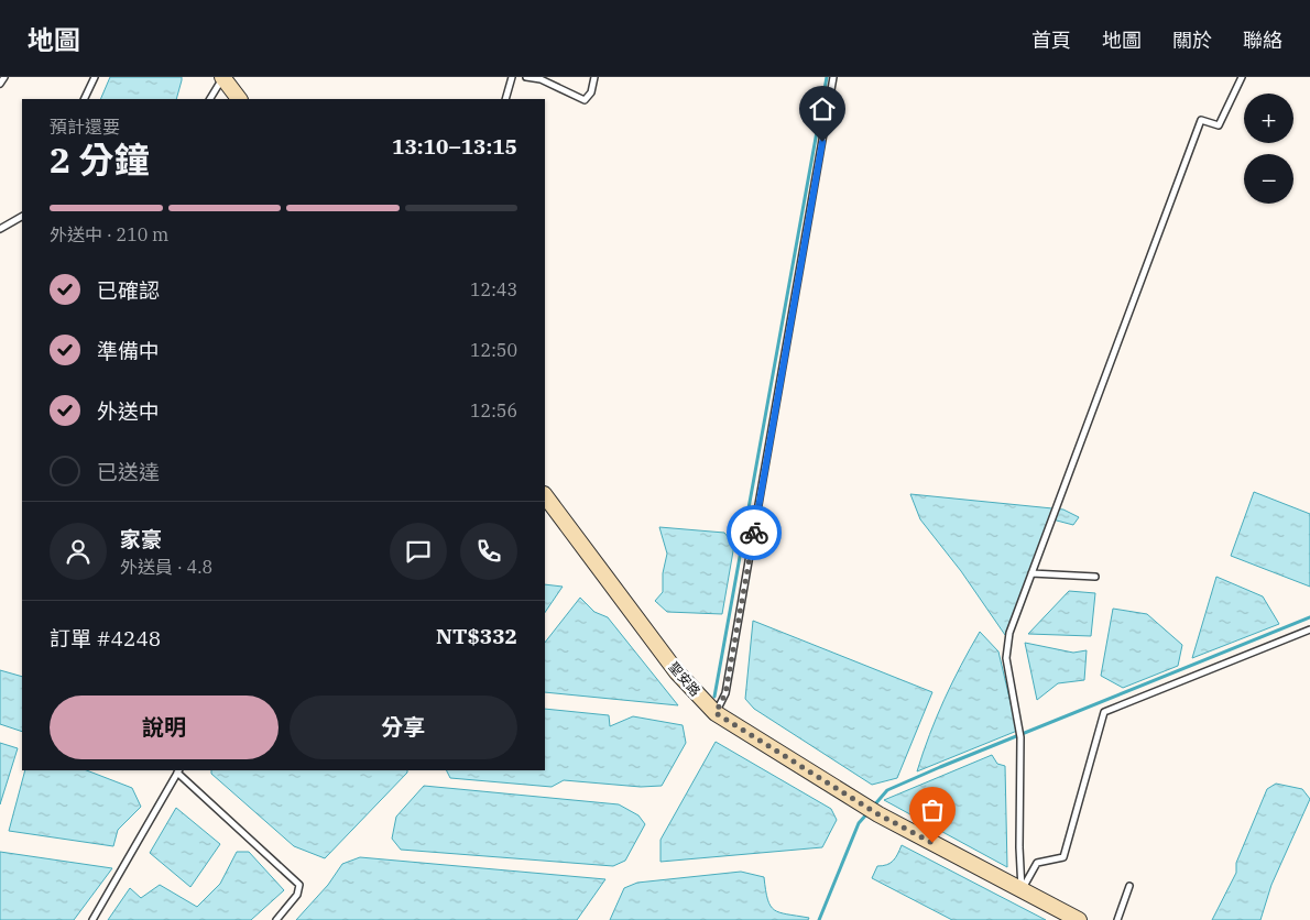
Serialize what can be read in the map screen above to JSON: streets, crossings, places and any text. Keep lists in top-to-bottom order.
{
  "streets": {
    "street": ["聖安路"]
  },
  "page": {
    "header": "地圖",
    "nav": [
      "首頁",
      "地圖",
      "關於",
      "聯絡"
    ],
    "map_buttons": ["+", "−"],
    "heading": ["2 分鐘", "預計還要", "13:10–13:15"],
    "panel": [
      "家豪",
      "外送員 · 4.8",
      "訂單 #4248",
      "NT$332"
    ],
    "bar": "外送中 · 210 m",
    "list": [
      ["已確認", "12:43"],
      ["準備中", "12:50"],
      ["外送中", "12:56"],
      "已送達"
    ],
    "buttons": ["說明", "分享"]
  }
}
